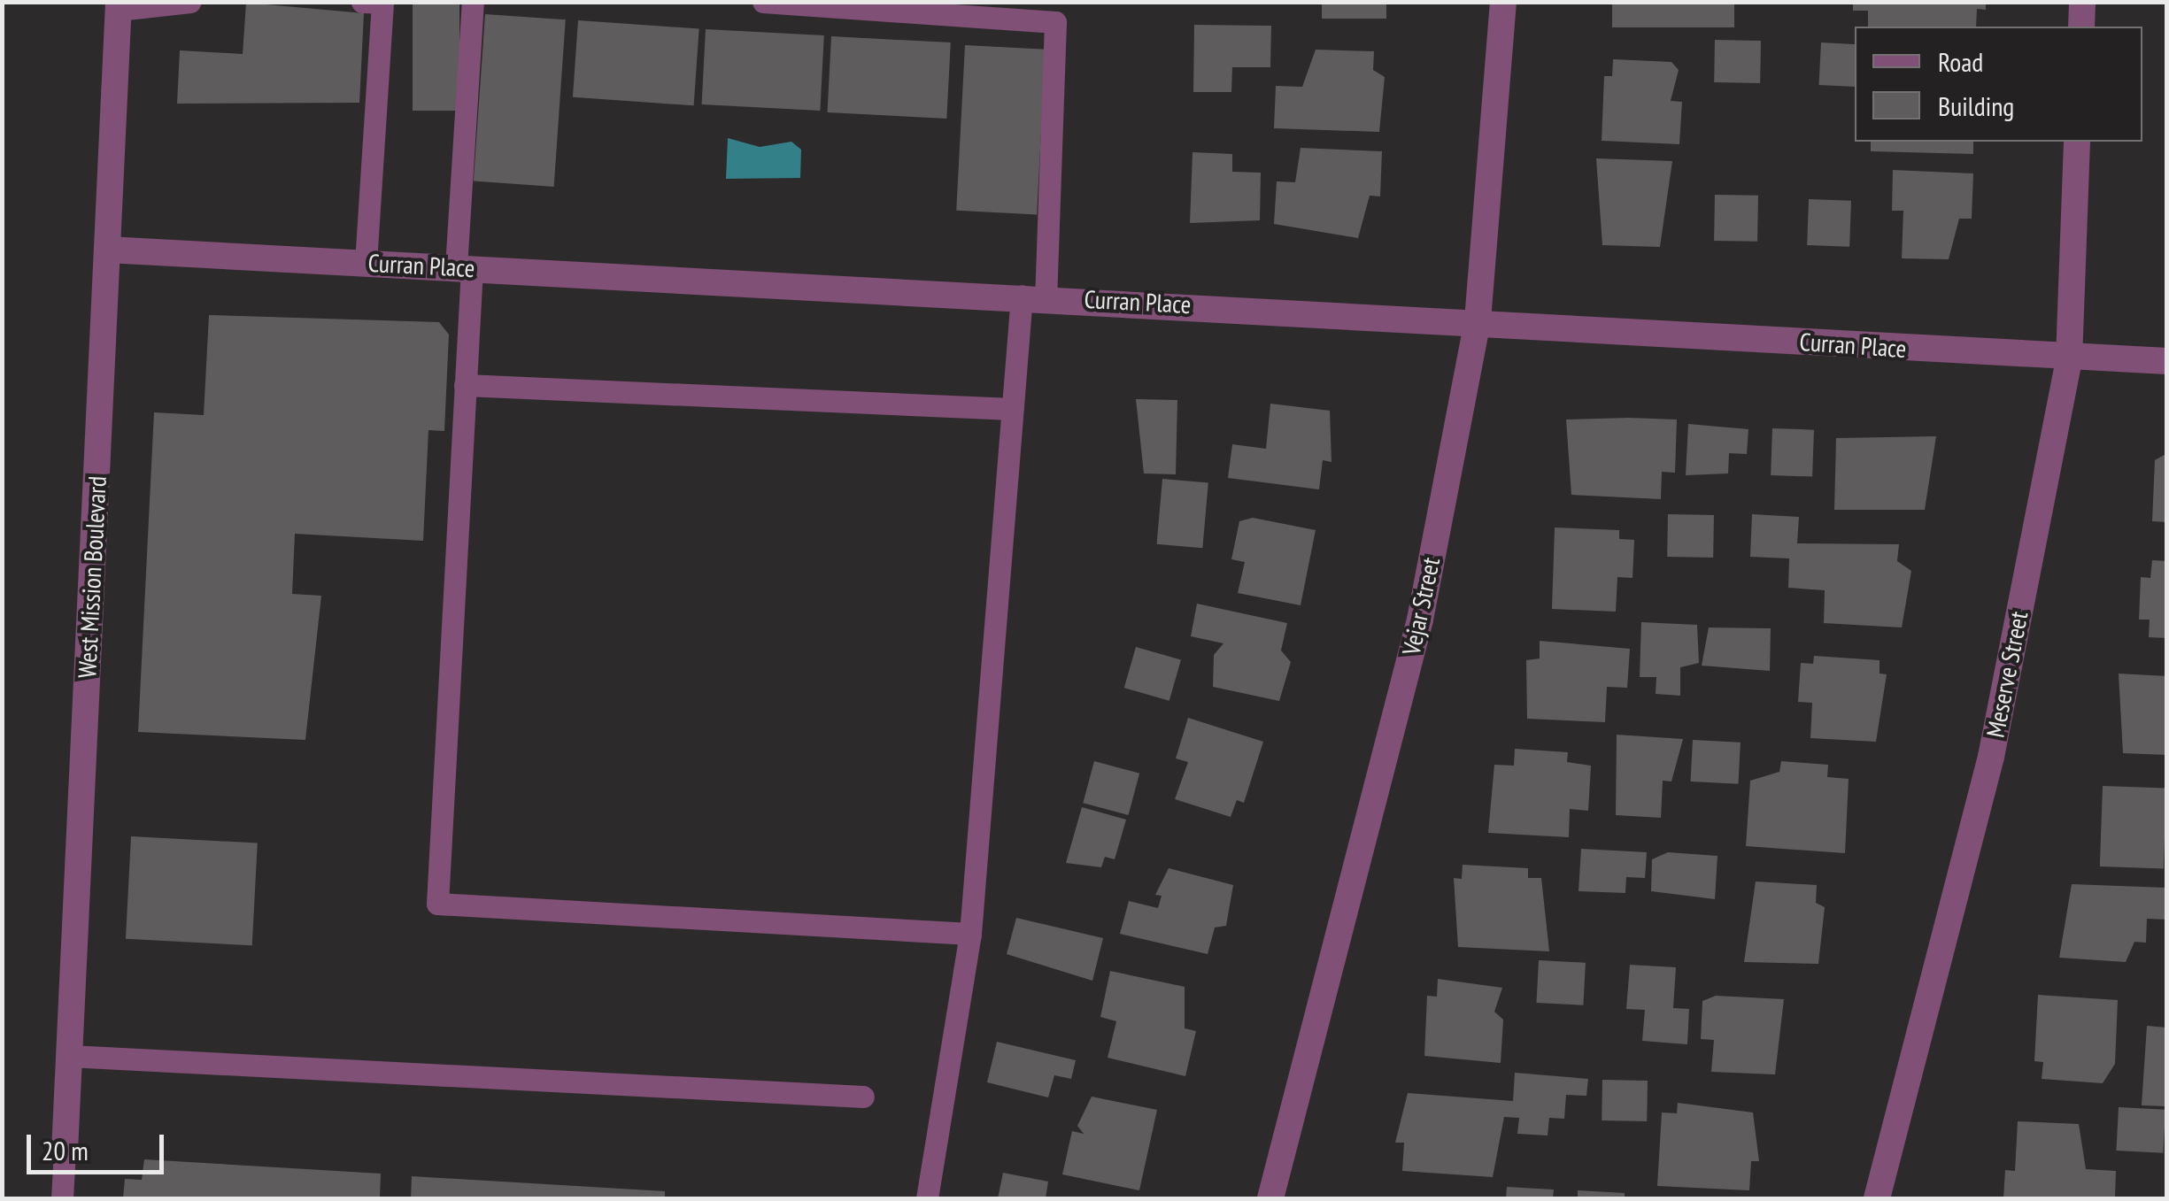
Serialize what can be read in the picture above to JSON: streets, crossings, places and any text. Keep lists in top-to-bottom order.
{
  "streets": {
    "street": [
      "Curran Place",
      "West Mission Boulevard",
      "Vejar Street",
      "Meserve Street"
    ]
  },
  "crossings": [
    ["Curran Place", "West Mission Boulevard"],
    ["Curran Place", "Vejar Street"],
    ["Curran Place", "Meserve Street"]
  ],
  "legend": ["Road", "Building"],
  "scale_bar": "20 m"
}
